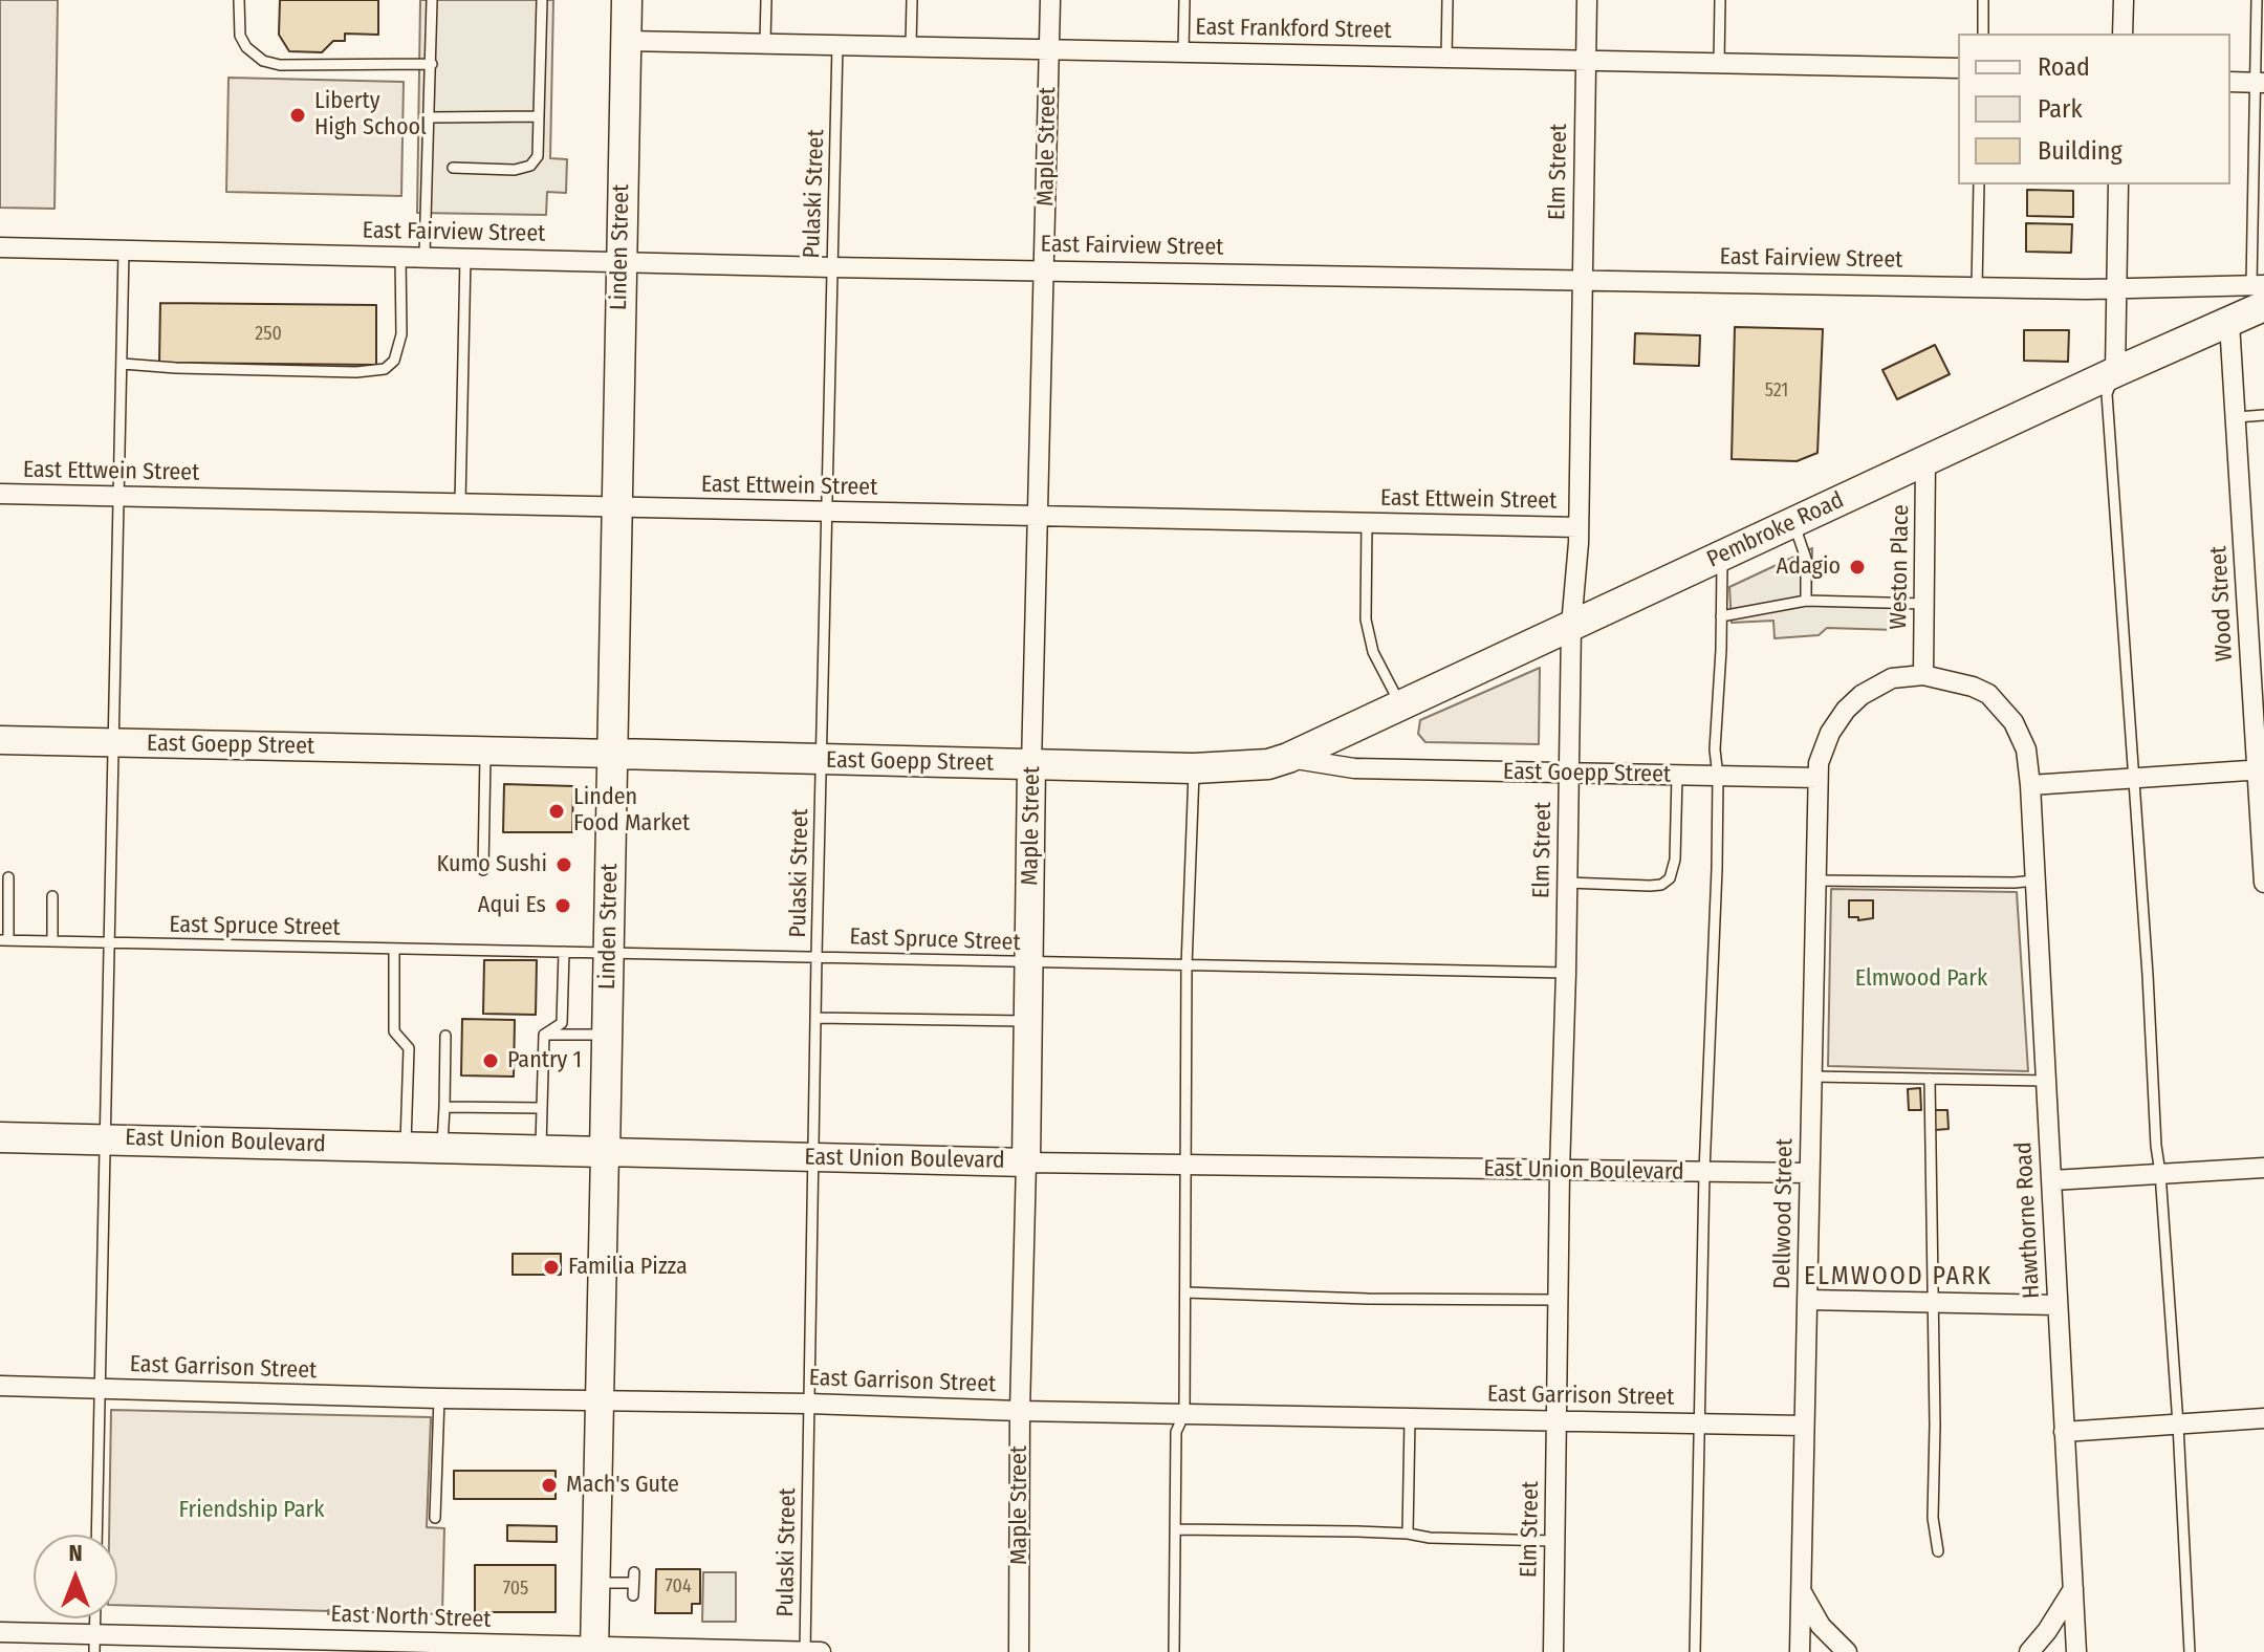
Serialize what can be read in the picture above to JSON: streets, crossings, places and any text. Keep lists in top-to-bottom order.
{
  "streets": {
    "main road": [
      "Linden Street",
      "Pembroke Road",
      "East Goepp Street",
      "East Union Boulevard"
    ],
    "street": [
      "East Frankford Street",
      "Maple Street",
      "Elm Street",
      "East Fairview Street",
      "East Ettwein Street",
      "Weston Place",
      "Wood Street",
      "Dellwood Street",
      "Hawthorne Road",
      "East Garrison Street",
      "East North Street"
    ],
    "lane": ["Pulaski Street", "East Spruce Street"]
  },
  "crossings": [
    ["East Frankford Street", "Maple Street"],
    ["East Frankford Street", "Elm Street"],
    ["East Frankford Street", "Pulaski Street"],
    ["East Frankford Street", "Linden Street"],
    ["Maple Street", "East Fairview Street"],
    ["Maple Street", "East Ettwein Street"],
    ["Maple Street", "East Goepp Street"],
    ["Maple Street", "East Spruce Street"],
    ["Maple Street", "East Union Boulevard"],
    ["Maple Street", "East Garrison Street"],
    ["Elm Street", "East Fairview Street"],
    ["Elm Street", "East Ettwein Street"],
    ["Elm Street", "Pembroke Road"],
    ["Elm Street", "East Goepp Street"],
    ["Elm Street", "East Spruce Street"],
    ["Elm Street", "East Union Boulevard"],
    ["Elm Street", "East Garrison Street"],
    ["Pulaski Street", "East Fairview Street"],
    ["Pulaski Street", "East Ettwein Street"],
    ["Pulaski Street", "East Goepp Street"],
    ["Pulaski Street", "East Spruce Street"],
    ["Pulaski Street", "East Union Boulevard"],
    ["Pulaski Street", "East Garrison Street"],
    ["Pulaski Street", "East North Street"],
    ["East Fairview Street", "Linden Street"],
    ["East Fairview Street", "Pembroke Road"],
    ["Linden Street", "East Ettwein Street"],
    ["Linden Street", "East Goepp Street"],
    ["Linden Street", "East Spruce Street"],
    ["Linden Street", "East Union Boulevard"],
    ["Linden Street", "East Garrison Street"],
    ["Linden Street", "East North Street"],
    ["Pembroke Road", "Weston Place"],
    ["Pembroke Road", "Wood Street"],
    ["Pembroke Road", "East Goepp Street"],
    ["Weston Place", "East Goepp Street"],
    ["Weston Place", "Dellwood Street"],
    ["Weston Place", "Hawthorne Road"],
    ["East Goepp Street", "Dellwood Street"],
    ["East Goepp Street", "Hawthorne Road"],
    ["East Union Boulevard", "Dellwood Street"],
    ["Dellwood Street", "Hawthorne Road"],
    ["Dellwood Street", "East Garrison Street"]
  ],
  "districts": ["ELMWOOD PARK"],
  "parks": ["Elmwood Park", "Friendship Park"],
  "places": [
    "Liberty High School",
    "Adagio",
    "Linden Food Market",
    "Kumo Sushi",
    "Aqui Es",
    "Pantry 1",
    "Familia Pizza",
    "Mach's Gute"
  ],
  "house_numbers": [
    "250",
    "521",
    "704",
    "705"
  ],
  "legend": ["Road", "Park", "Building"],
  "north": "top"
}
